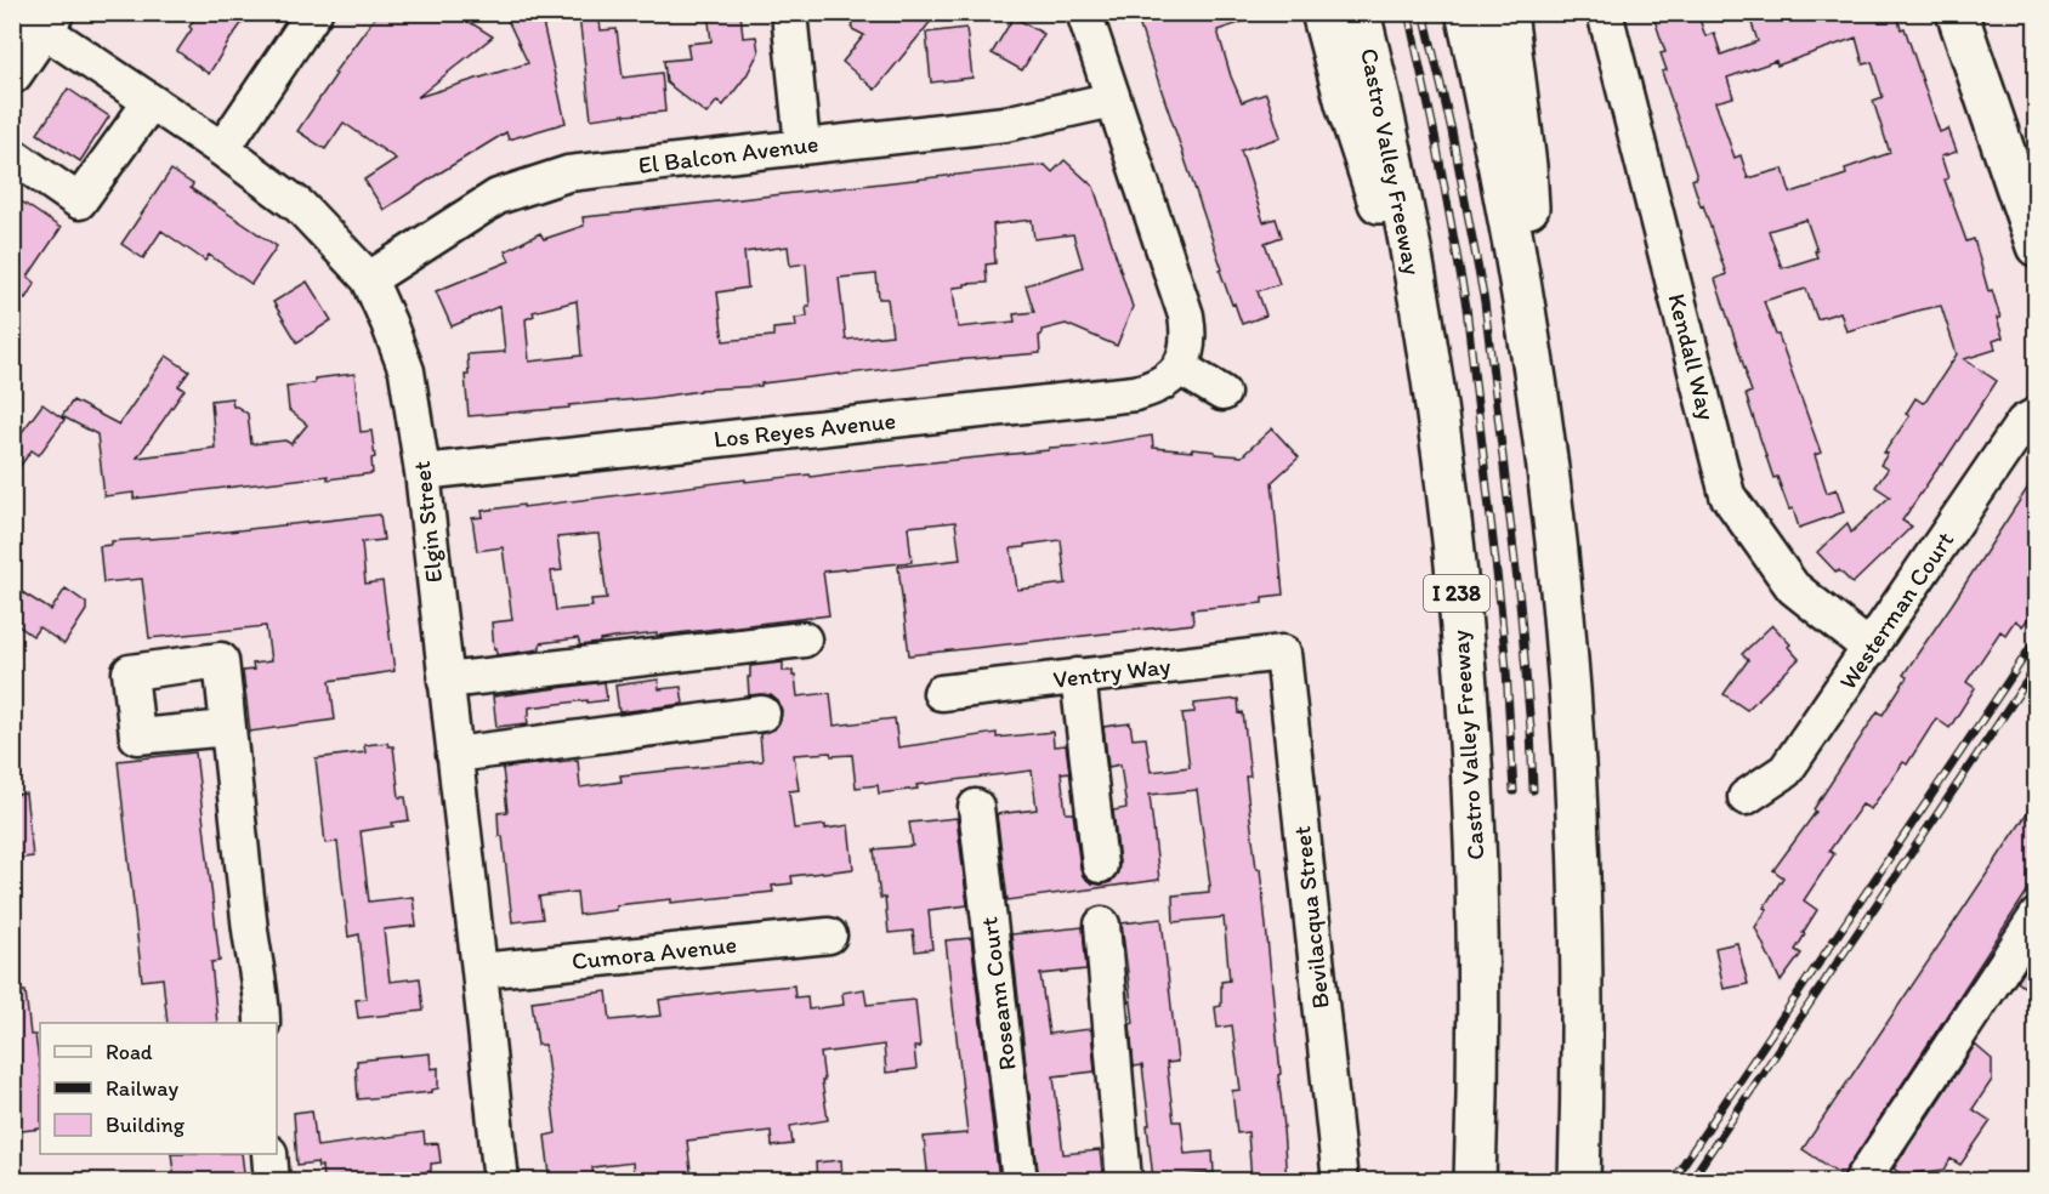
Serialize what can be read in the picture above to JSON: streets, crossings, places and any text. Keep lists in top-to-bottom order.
{
  "streets": {
    "main road": ["Castro Valley Freeway", "I 238"],
    "street": [
      "El Balcon Avenue",
      "Kendall Way",
      "Los Reyes Avenue",
      "Elgin Street",
      "Westerman Court",
      "Ventry Way",
      "Bevilacqua Street",
      "Cumora Avenue",
      "Roseann Court"
    ]
  },
  "crossings": [
    ["El Balcon Avenue", "Elgin Street"],
    ["Kendall Way", "Westerman Court"],
    ["Los Reyes Avenue", "Elgin Street"],
    ["Elgin Street", "Cumora Avenue"],
    ["Ventry Way", "Bevilacqua Street"]
  ],
  "legend": ["Road", "Railway", "Building"]
}
